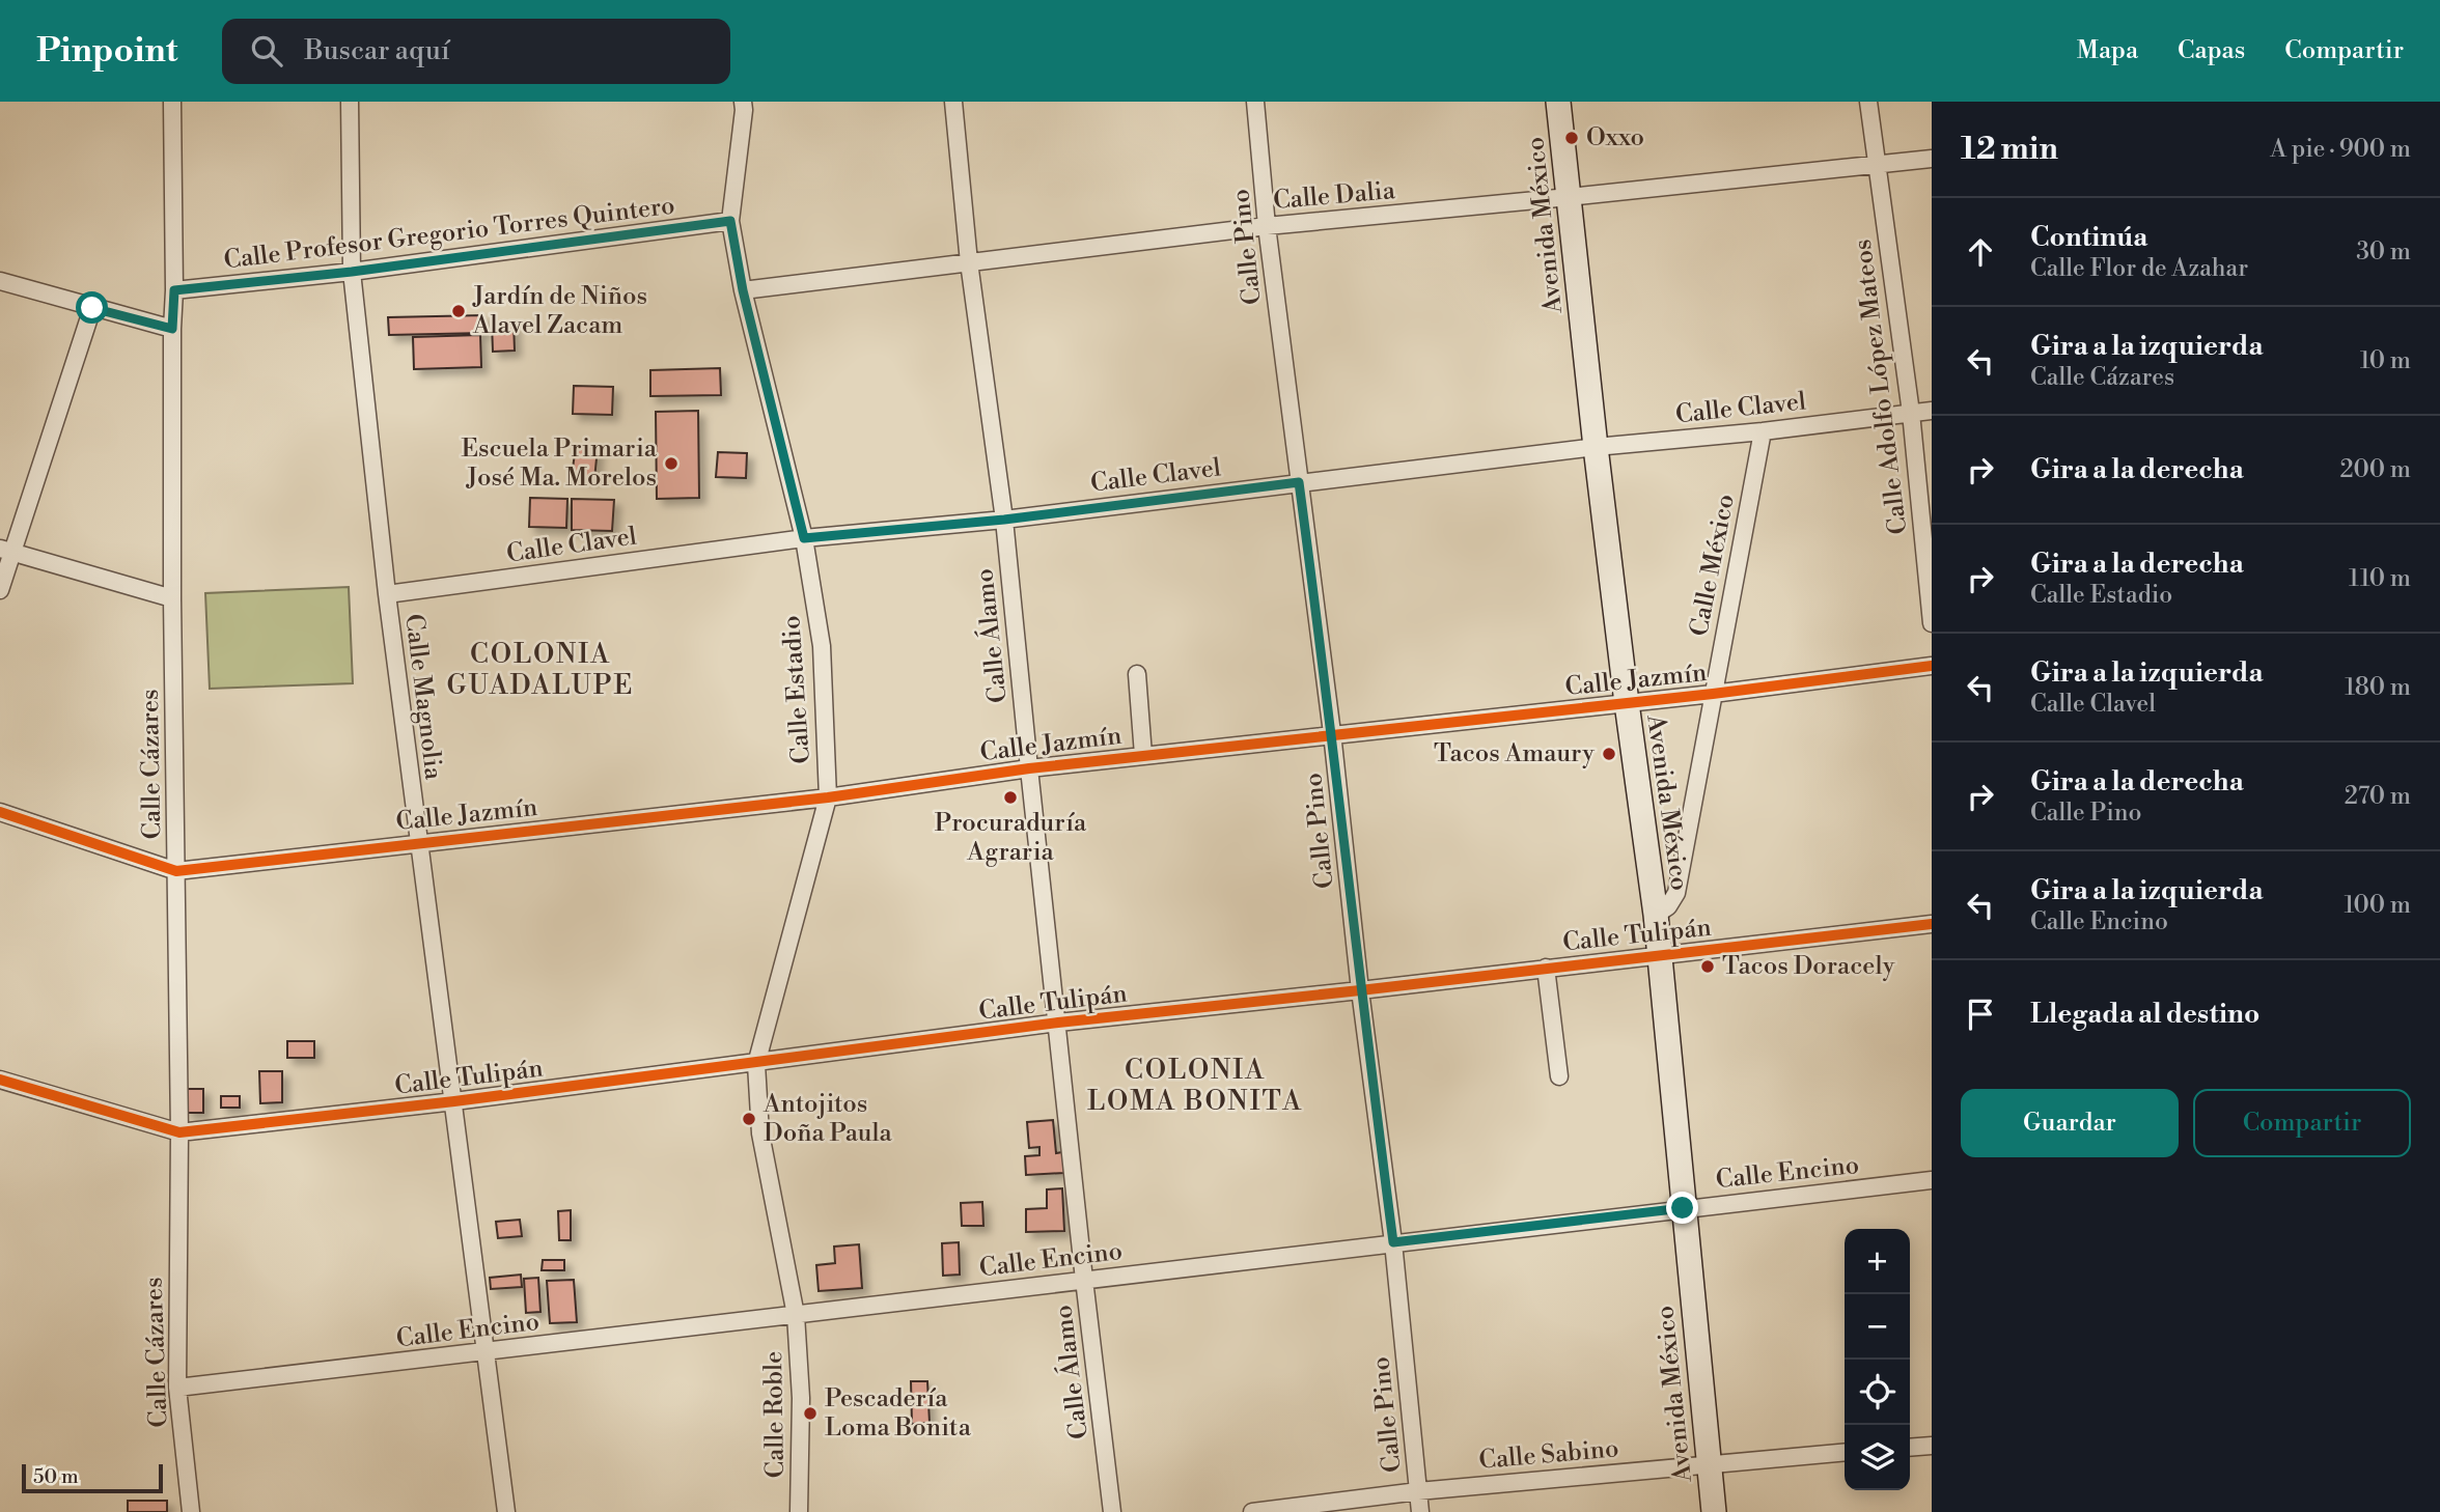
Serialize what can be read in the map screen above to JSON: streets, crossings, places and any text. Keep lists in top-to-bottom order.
{
  "streets": {
    "street": [
      "Calle Dalia",
      "Avenida México",
      "Calle Profesor Gregorio Torres Quintero",
      "Calle Pino",
      "Calle Adolfo López Mateos",
      "Calle Clavel",
      "Calle México",
      "Calle Álamo",
      "Calle Jazmín",
      "Calle Estadio",
      "Calle Magnolia",
      "Calle Cázares",
      "Calle Tulipán",
      "Calle Encino",
      "Calle Roble",
      "Calle Sabino"
    ]
  },
  "crossings": [
    ["Calle Dalia", "Avenida México"],
    ["Calle Dalia", "Calle Pino"],
    ["Calle Dalia", "Calle Adolfo López Mateos"],
    ["Calle Dalia", "Calle Álamo"],
    ["Calle Dalia", "Calle Estadio"],
    ["Avenida México", "Calle Clavel"],
    ["Avenida México", "Calle México"],
    ["Avenida México", "Calle Jazmín"],
    ["Avenida México", "Calle Tulipán"],
    ["Avenida México", "Calle Encino"],
    ["Avenida México", "Calle Sabino"],
    ["Calle Profesor Gregorio Torres Quintero", "Calle Estadio"],
    ["Calle Profesor Gregorio Torres Quintero", "Calle Magnolia"],
    ["Calle Profesor Gregorio Torres Quintero", "Calle Cázares"],
    ["Calle Pino", "Calle Clavel"],
    ["Calle Pino", "Calle Jazmín"],
    ["Calle Pino", "Calle Tulipán"],
    ["Calle Pino", "Calle Encino"],
    ["Calle Pino", "Calle Sabino"],
    ["Calle Adolfo López Mateos", "Calle Clavel"],
    ["Calle Clavel", "Calle México"],
    ["Calle Clavel", "Calle Álamo"],
    ["Calle Clavel", "Calle Estadio"],
    ["Calle Clavel", "Calle Magnolia"],
    ["Calle México", "Calle Jazmín"],
    ["Calle Álamo", "Calle Jazmín"],
    ["Calle Álamo", "Calle Tulipán"],
    ["Calle Álamo", "Calle Encino"],
    ["Calle Jazmín", "Calle Estadio"],
    ["Calle Jazmín", "Calle Magnolia"],
    ["Calle Jazmín", "Calle Cázares"],
    ["Calle Estadio", "Calle Tulipán"],
    ["Calle Estadio", "Calle Encino"],
    ["Calle Estadio", "Calle Roble"],
    ["Calle Magnolia", "Calle Tulipán"],
    ["Calle Magnolia", "Calle Encino"],
    ["Calle Cázares", "Calle Tulipán"],
    ["Calle Cázares", "Calle Encino"],
    ["Calle Encino", "Calle Roble"]
  ],
  "districts": ["COLONIA GUADALUPE", "COLONIA LOMA BONITA"],
  "places": [
    "Oxxo",
    "Jardín de Niños Alavel Zacam",
    "Escuela Primaria José Ma. Morelos",
    "Tacos Amaury",
    "Procuraduría Agraria",
    "Tacos Doracely",
    "Antojitos Doña Paula",
    "Pescadería Loma Bonita"
  ],
  "scale_bar": "50 m",
  "page": {
    "header": "Pinpoint",
    "search": "Buscar aquí",
    "nav": ["Mapa", "Capas", "Compartir"],
    "heading": ["12 min", "A pie · 900 m"],
    "list": [
      ["Continúa", "Calle Flor de Azahar", "30 m"],
      ["Gira a la izquierda", "Calle Cázares", "10 m"],
      ["Gira a la derecha", "200 m"],
      ["Gira a la derecha", "Calle Estadio", "110 m"],
      ["Gira a la izquierda", "Calle Clavel", "180 m"],
      ["Gira a la derecha", "Calle Pino", "270 m"],
      ["Gira a la izquierda", "Calle Encino", "100 m"],
      "Llegada al destino"
    ],
    "buttons": ["Guardar", "Compartir"],
    "map_buttons": ["+", "−"],
    "scale": "50 m"
  }
}
